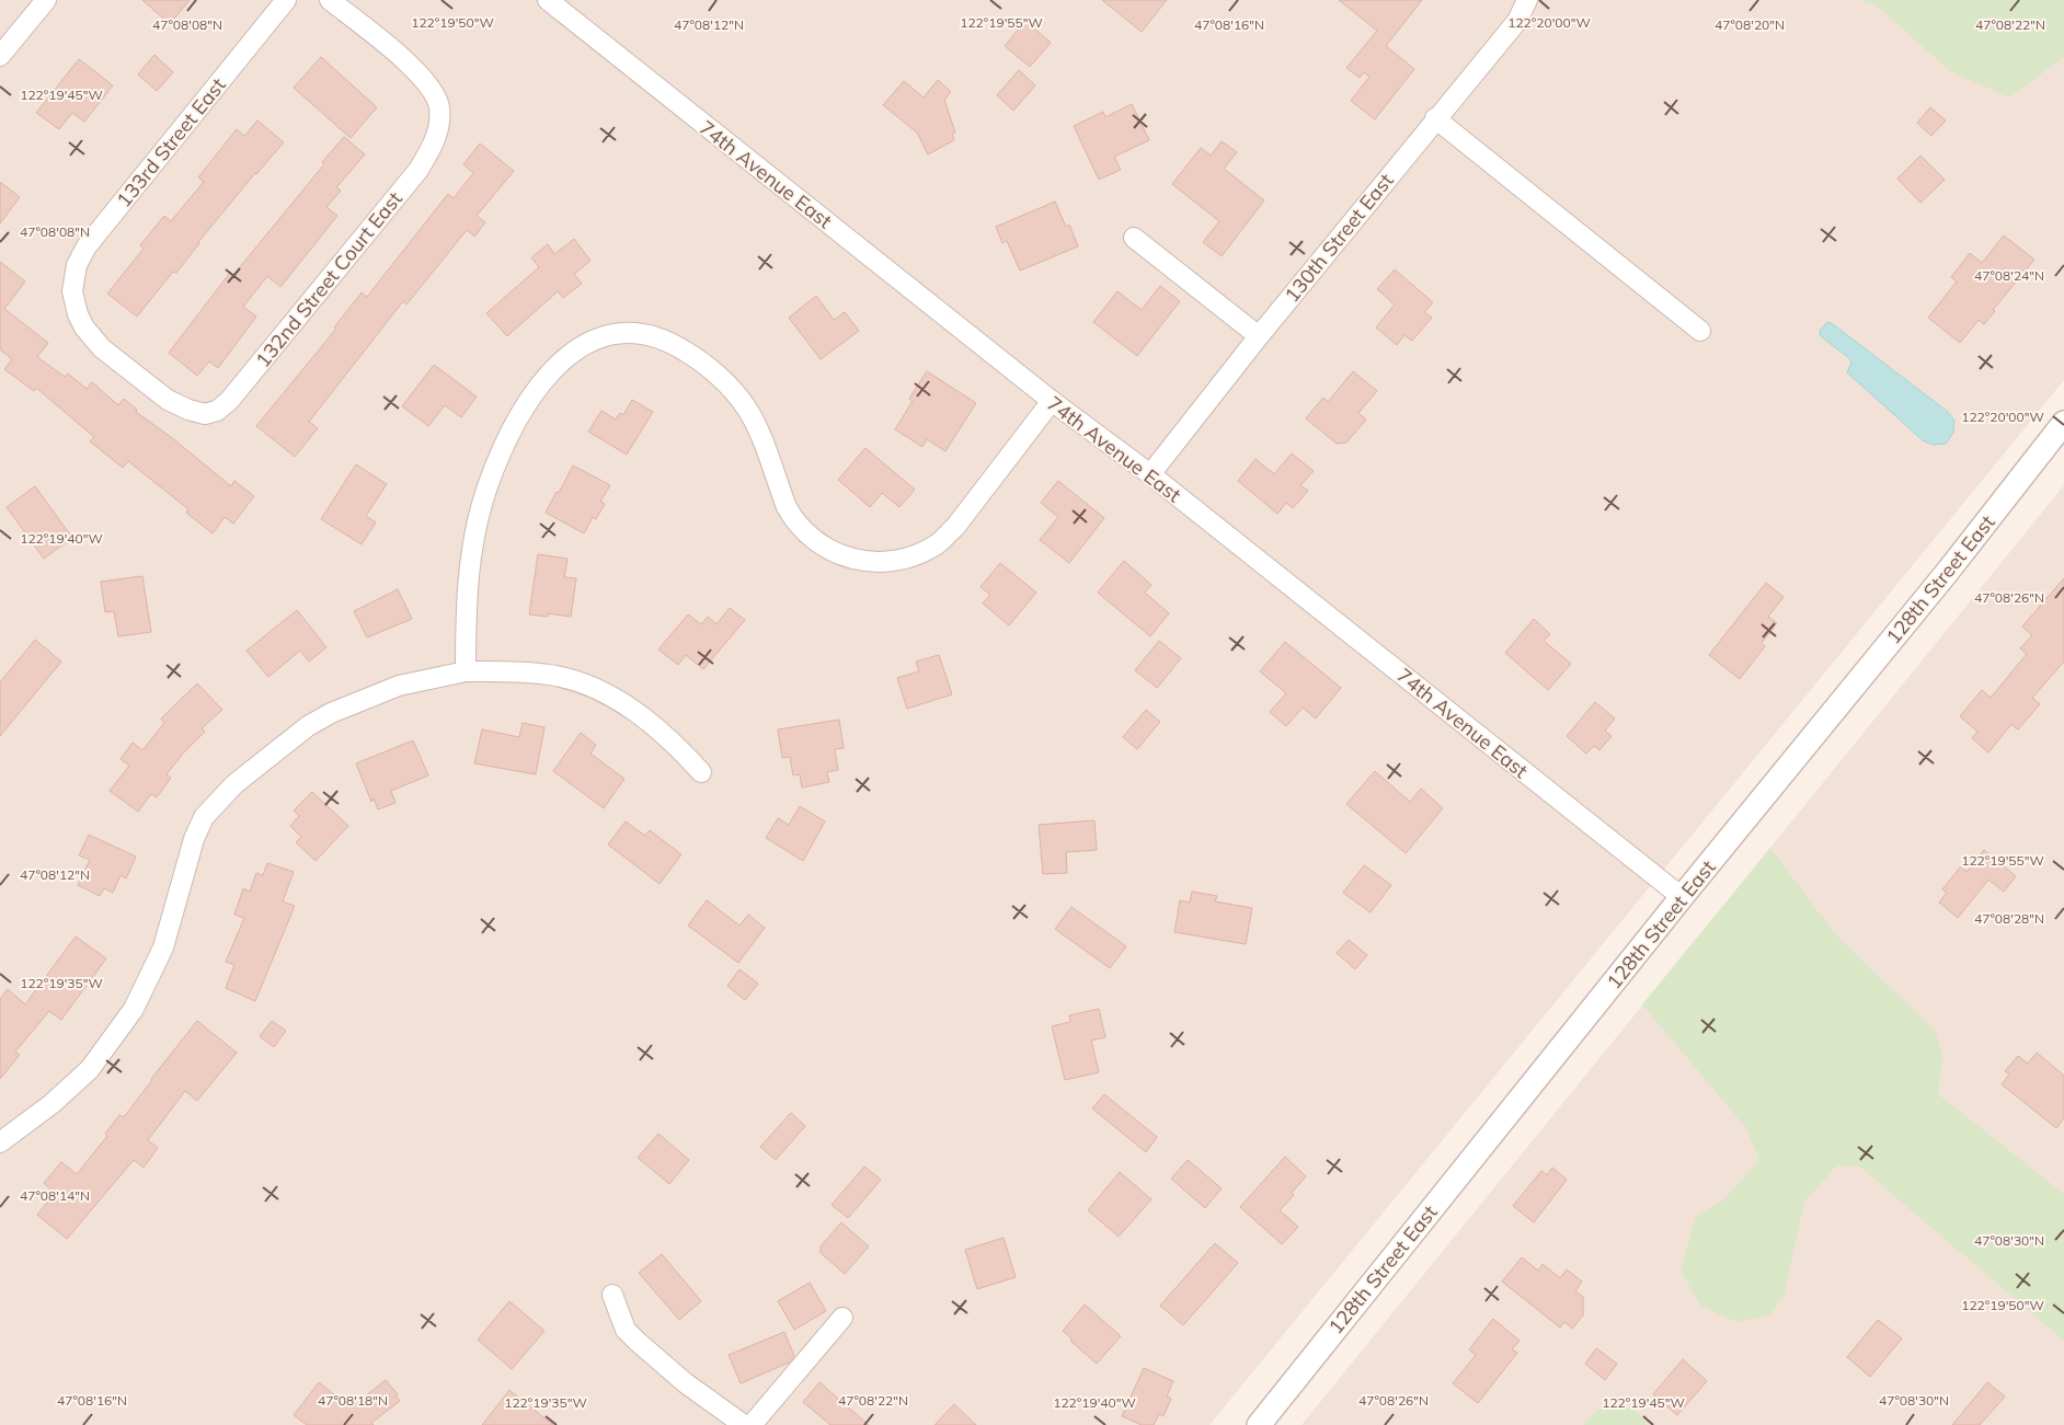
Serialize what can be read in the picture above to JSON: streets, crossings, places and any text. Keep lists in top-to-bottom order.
{
  "streets": {
    "street": [
      "133rd Street East",
      "74th Avenue East",
      "130th Street East",
      "132nd Street Court East",
      "128th Street East"
    ]
  },
  "crossings": [
    ["133rd Street East", "132nd Street Court East"],
    ["74th Avenue East", "130th Street East"],
    ["74th Avenue East", "128th Street East"]
  ],
  "coordinates": [
    "122°19'55\"W",
    "122°19'50\"W",
    "122°20'00\"W",
    "47°08'12\"N",
    "47°08'20\"N",
    "47°08'08\"N",
    "47°08'16\"N",
    "47°08'22\"N",
    "122°19'45\"W",
    "47°08'24\"N",
    "122°19'40\"W",
    "47°08'26\"N",
    "47°08'28\"N",
    "122°19'35\"W",
    "47°08'14\"N",
    "47°08'30\"N",
    "47°08'18\"N"
  ]
}
